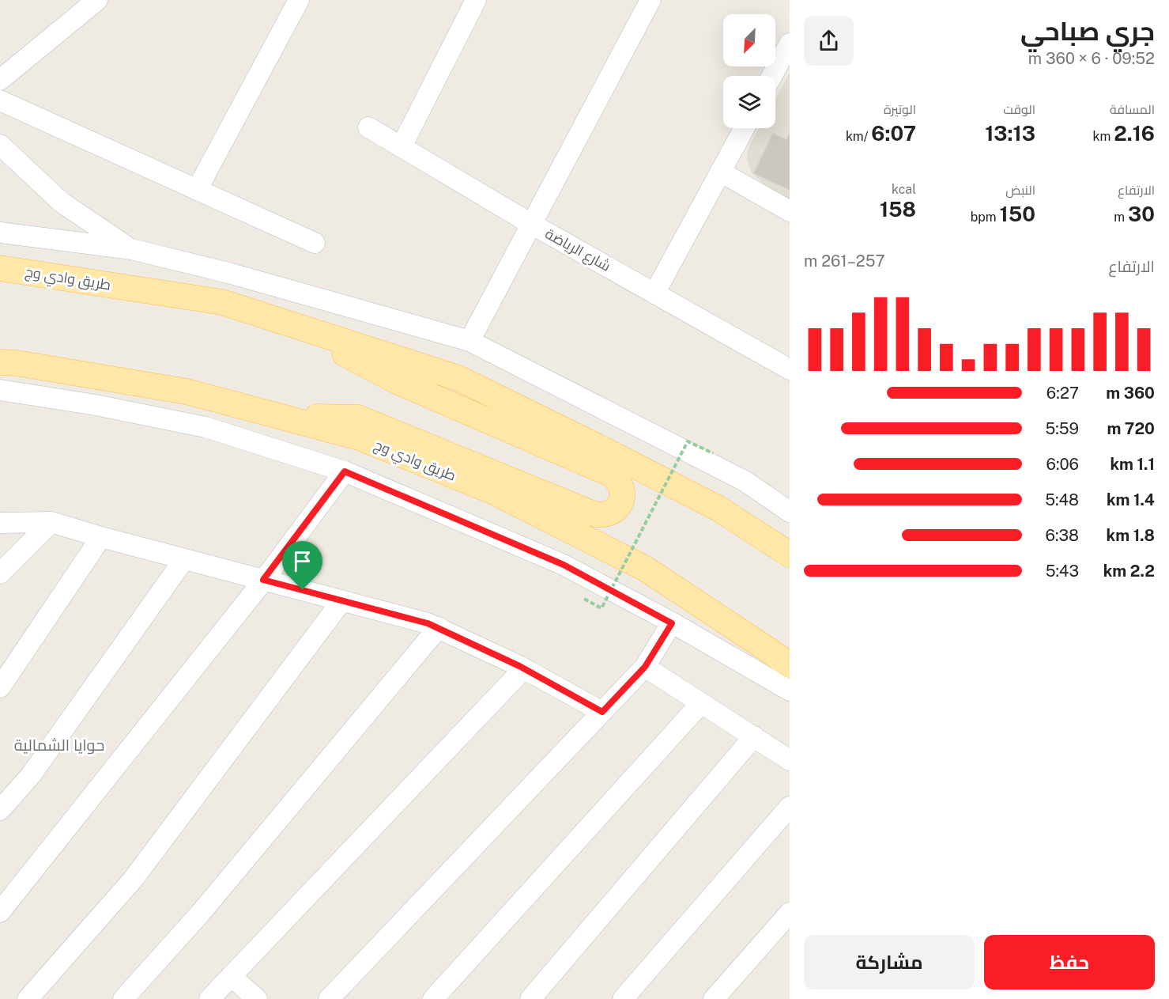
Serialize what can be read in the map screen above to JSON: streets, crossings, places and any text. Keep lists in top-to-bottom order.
{
  "streets": {
    "main road": ["طريق وادي وج"],
    "street": ["شارع الرياضة"]
  },
  "districts": ["حوايا الشمالية"],
  "north": "bottom left",
  "page": {
    "heading": ["جري صباحي", "09:52 · 6 × 360 m"],
    "stats": [
      ["المسافة", "2.16 km"],
      ["الوقت", "13:13"],
      ["الوتيرة", "6:07 /km"],
      ["الارتفاع", "30 m"],
      ["النبض", "150 bpm"],
      ["kcal", "158"]
    ],
    "chart": ["الارتفاع", "257–261 m"],
    "list": [
      {
        "name": "360 m",
        "note": "6:27"
      },
      {
        "name": "720 m",
        "note": "5:59"
      },
      {
        "name": "1.1 km",
        "note": "6:06"
      },
      {
        "name": "1.4 km",
        "note": "5:48"
      },
      {
        "name": "1.8 km",
        "note": "6:38"
      },
      {
        "name": "2.2 km",
        "note": "5:43"
      }
    ],
    "buttons": ["حفظ", "مشاركة"]
  }
}
